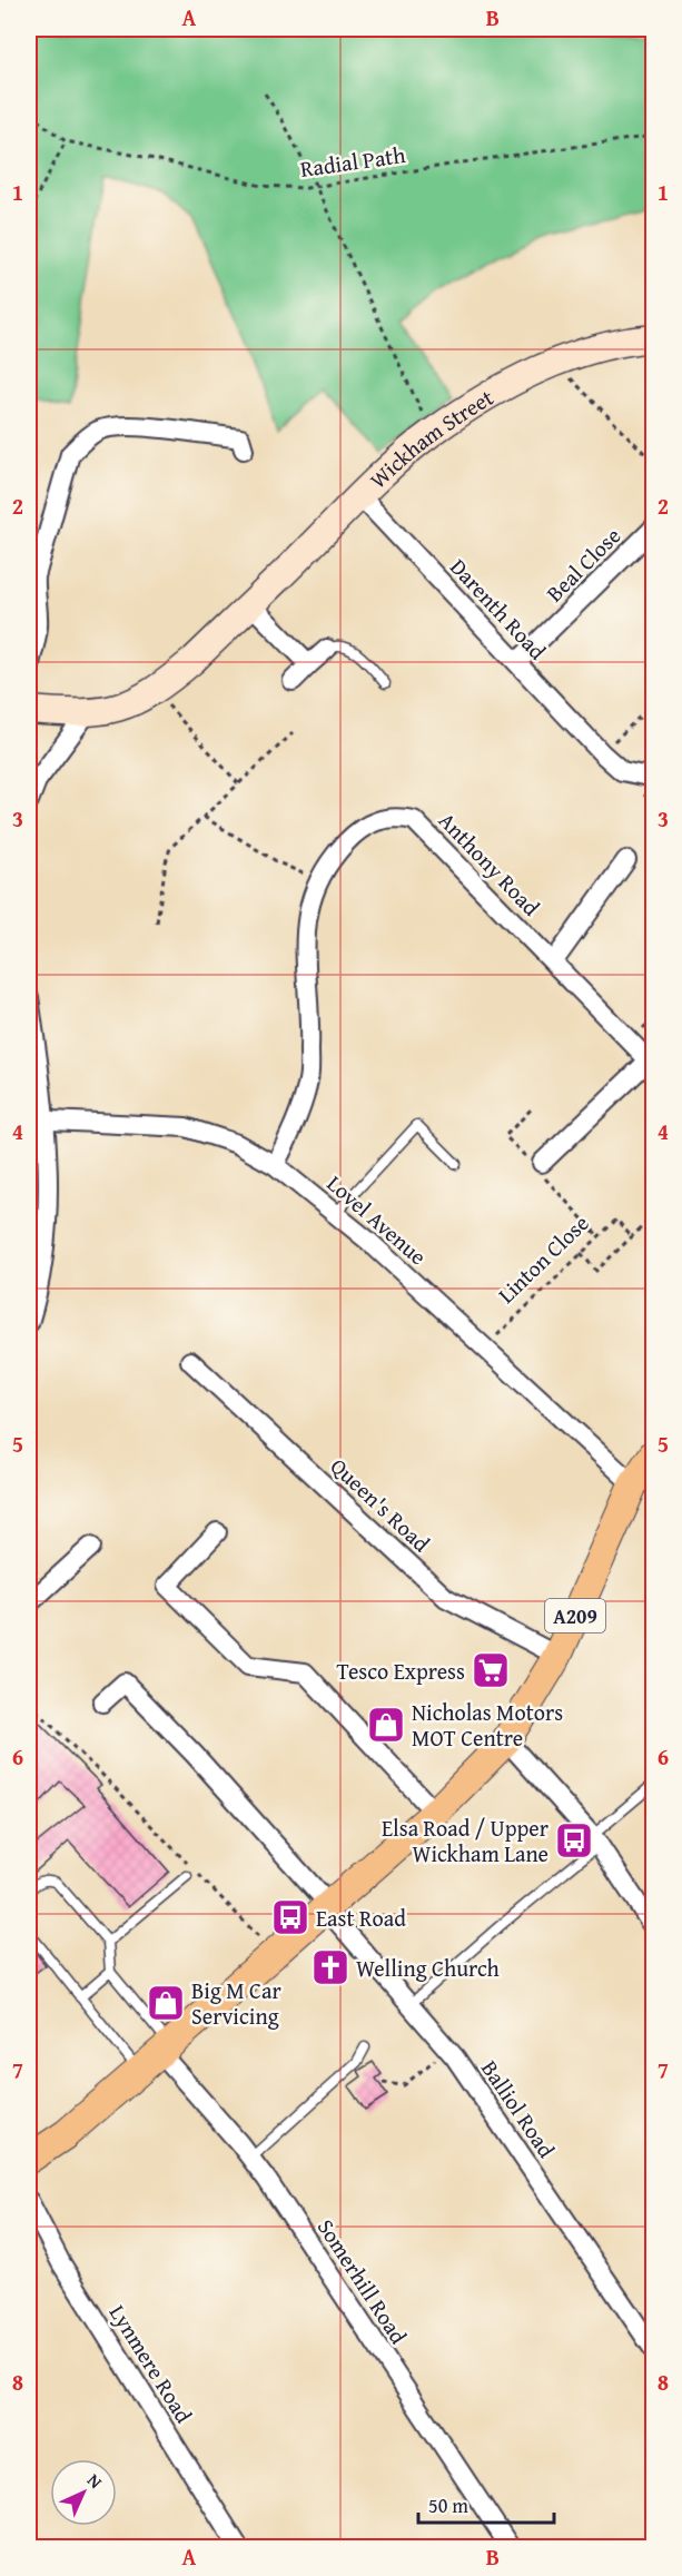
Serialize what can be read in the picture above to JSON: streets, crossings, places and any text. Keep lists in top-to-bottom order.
{
  "streets": {
    "main road": ["A209"],
    "street": [
      "Wickham Street",
      "Beal Close",
      "Darenth Road",
      "Anthony Road",
      "Lovel Avenue",
      "Queen's Road",
      "Balliol Road",
      "Somerhill Road",
      "Lynmere Road"
    ],
    "path": ["Radial Path", "Linton Close"]
  },
  "crossings": [
    ["Wickham Street", "Darenth Road"],
    ["Beal Close", "Darenth Road"],
    ["Anthony Road", "Lovel Avenue"],
    ["Lovel Avenue", "Linton Close"],
    ["Lovel Avenue", "A209"],
    ["Queen's Road", "A209"],
    ["A209", "Balliol Road"],
    ["A209", "Somerhill Road"]
  ],
  "places": {
    "supermarket": ["Tesco Express"],
    "shop": ["Nicholas Motors MOT Centre", "Big M Car Servicing"],
    "bus stop": ["Elsa Road / Upper Wickham Lane", "East Road"],
    "church": ["Welling Church"]
  },
  "scale_bar": "50 m",
  "north": "top right",
  "grid": {
    "columns": ["A", "B"],
    "rows": [
      "1",
      "2",
      "3",
      "4",
      "5",
      "6",
      "7",
      "8"
    ]
  }
}
